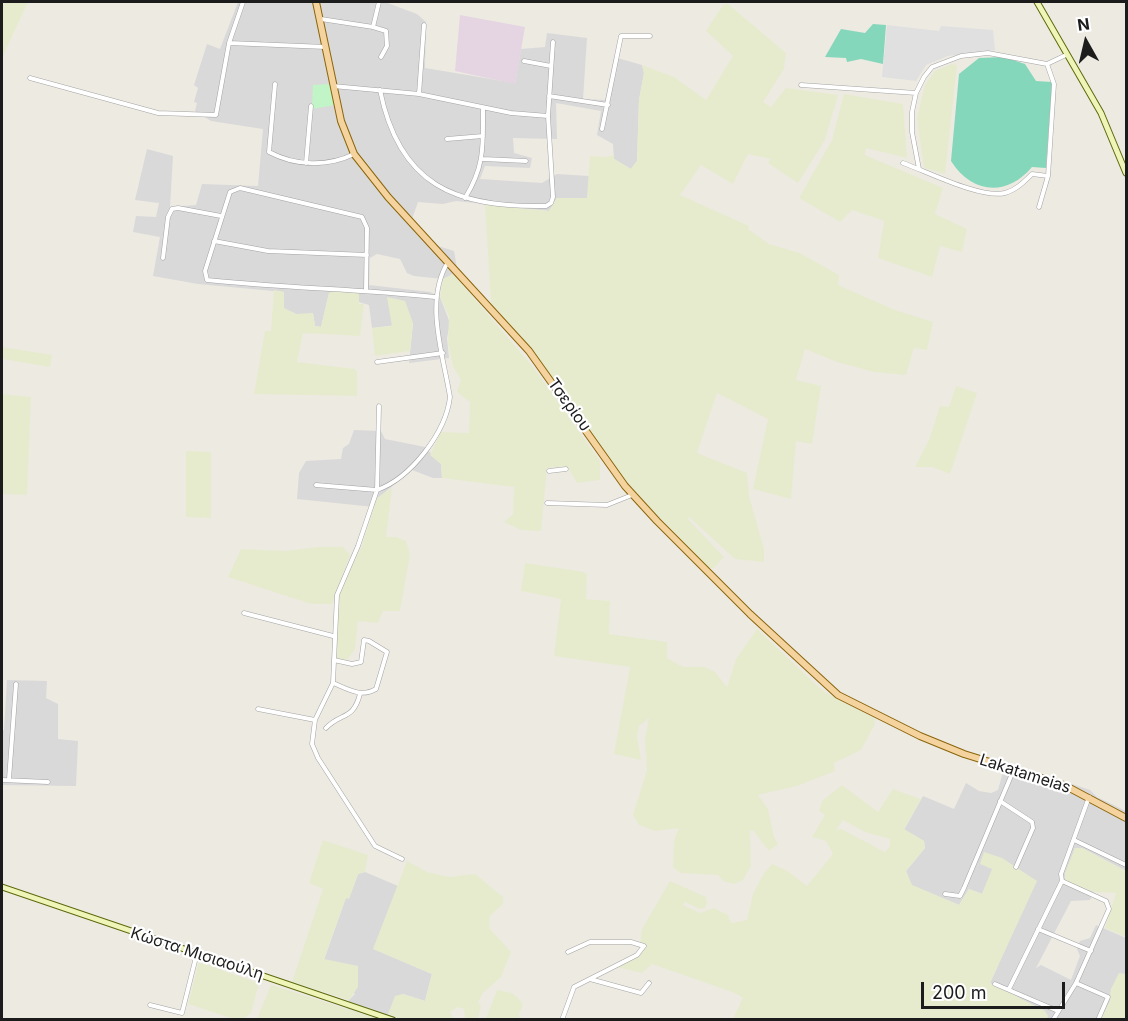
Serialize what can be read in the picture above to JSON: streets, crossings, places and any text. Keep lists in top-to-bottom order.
{
  "streets": {
    "main road": ["Τσερίου", "Lakatameias"],
    "street": ["Κώστα Μισιαούλη"]
  },
  "crossings": [
    ["Τσερίου", "Lakatameias"]
  ],
  "scale_bar": "200 m",
  "north": "top"
}
